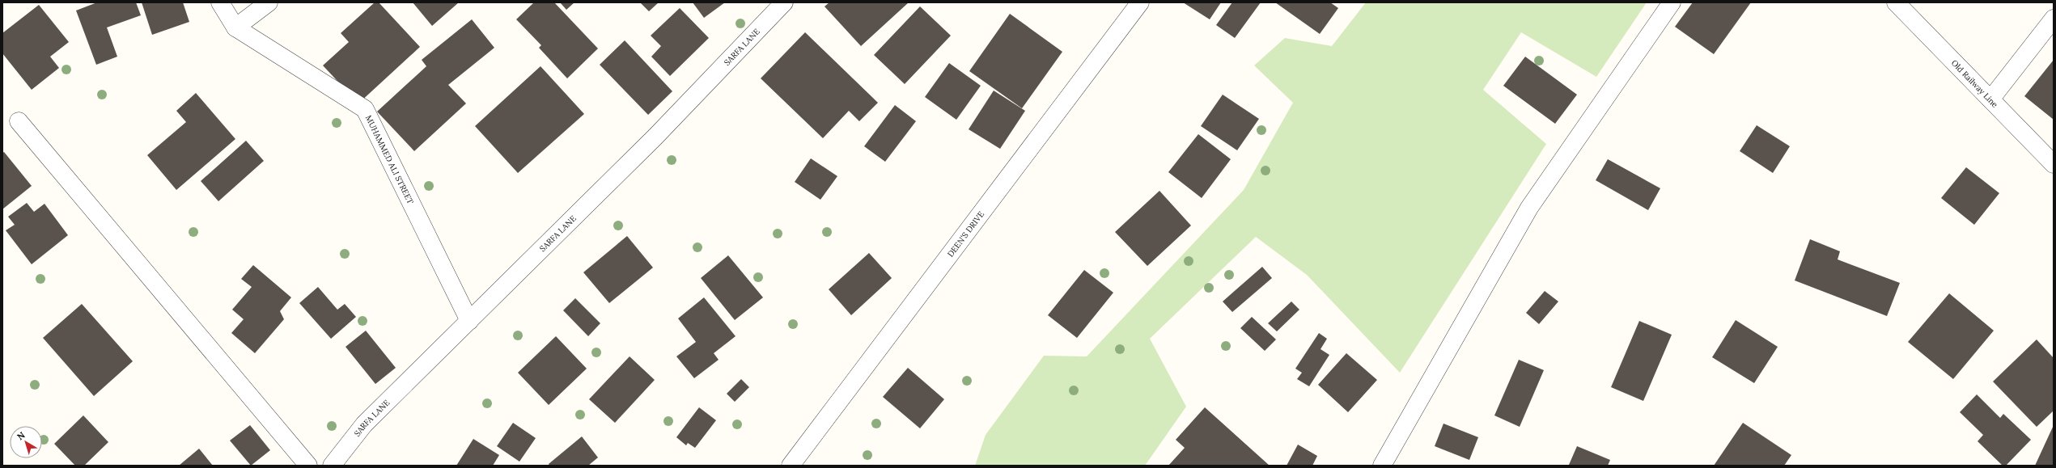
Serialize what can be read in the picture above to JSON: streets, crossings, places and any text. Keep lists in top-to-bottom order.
{
  "streets": {
    "street": [
      "SARFA LANE",
      "Old Railway Line",
      "MUHAMMED ALI STREET",
      "DEEN'S DRIVE"
    ]
  },
  "crossings": [
    ["SARFA LANE", "MUHAMMED ALI STREET"]
  ],
  "north": "top left"
}
